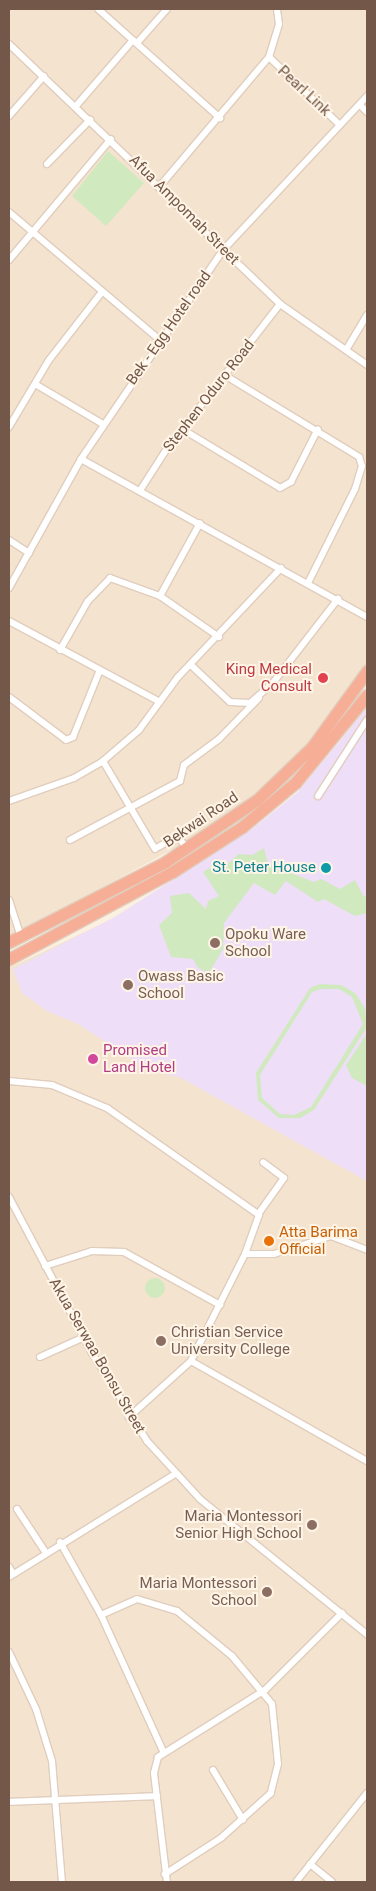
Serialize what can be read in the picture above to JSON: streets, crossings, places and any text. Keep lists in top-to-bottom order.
{
  "streets": {
    "highway": ["Bekwai Road"],
    "street": [
      "Pearl Link",
      "Afua Ampomah Street",
      "Bek - Egg Hotel road",
      "Stephen Oduro Road",
      "Akua Serwaa Bonsu Street"
    ]
  },
  "crossings": [
    ["Pearl Link", "Bek - Egg Hotel road"],
    ["Afua Ampomah Street", "Bek - Egg Hotel road"],
    ["Afua Ampomah Street", "Stephen Oduro Road"]
  ],
  "places": [
    "King Medical Consult",
    "St. Peter House",
    "Opoku Ware School",
    "Owass Basic School",
    "Promised Land Hotel",
    "Atta Barima Official",
    "Christian Service University College",
    "Maria Montessori Senior High School",
    "Maria Montessori School"
  ]
}
